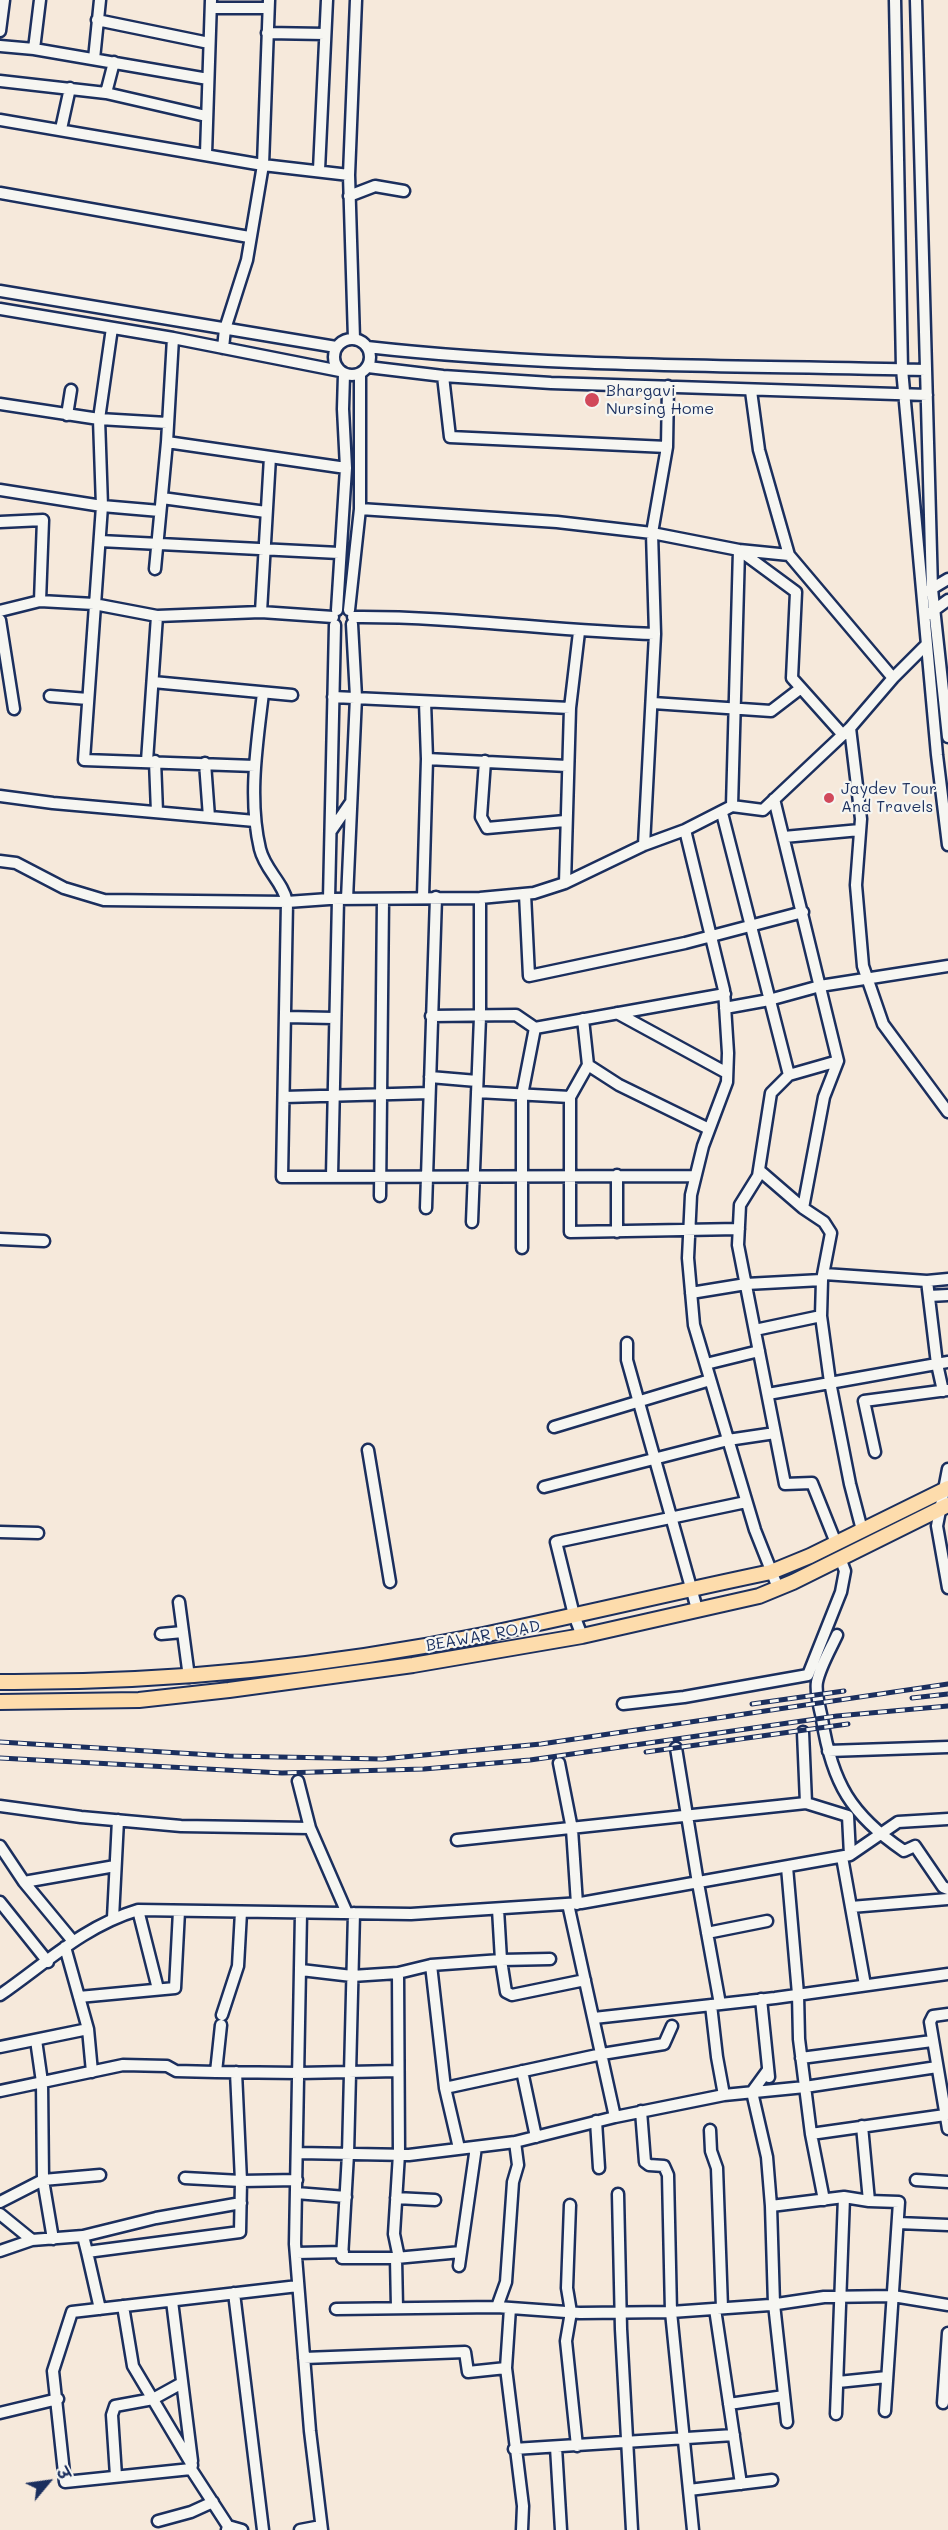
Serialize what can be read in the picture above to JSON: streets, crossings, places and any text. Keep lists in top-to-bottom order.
{
  "streets": {
    "main road": ["BEAWAR ROAD"]
  },
  "places": ["Bhargavi Nursing Home", "Jaydev Tour And Travels"],
  "north": "top right"
}
